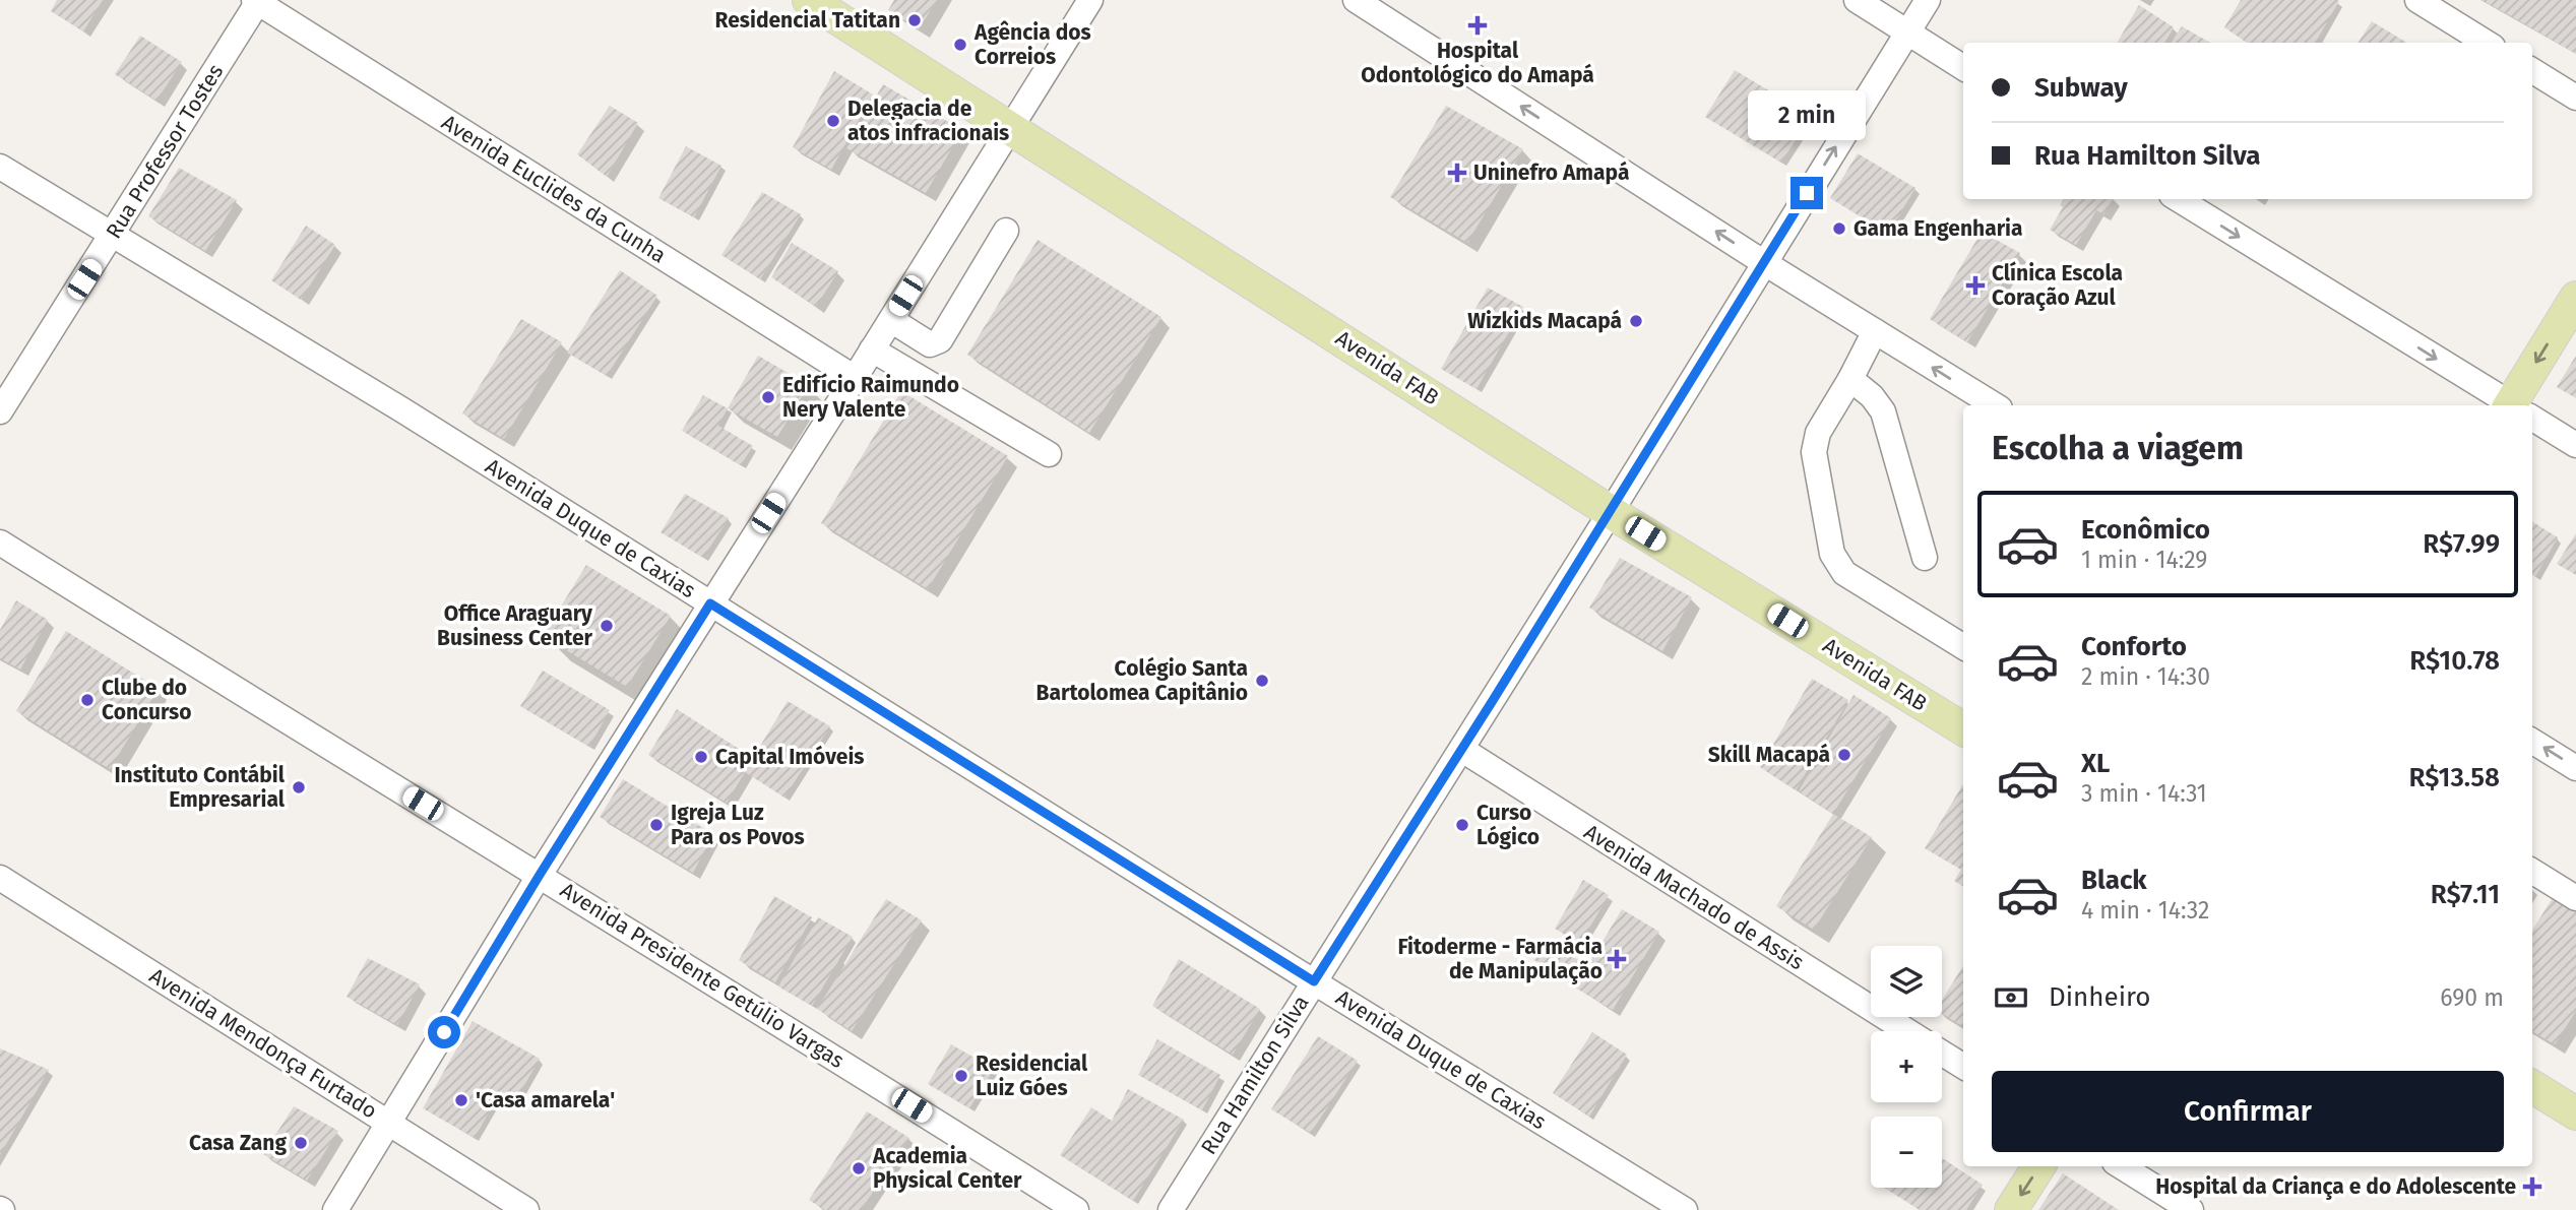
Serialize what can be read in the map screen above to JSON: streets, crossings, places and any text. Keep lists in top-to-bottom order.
{
  "streets": {
    "main road": ["Avenida FAB"],
    "street": [
      "Rua Professor Tostes",
      "Avenida Euclides da Cunha",
      "Avenida Duque de Caxias",
      "Avenida Machado de Assis",
      "Avenida Presidente Getúlio Vargas",
      "Avenida Mendonça Furtado",
      "Rua Hamilton Silva"
    ]
  },
  "crossings": [
    ["Rua Professor Tostes", "Avenida Euclides da Cunha"],
    ["Rua Professor Tostes", "Avenida Duque de Caxias"],
    ["Avenida FAB", "Rua Hamilton Silva"],
    ["Avenida Duque de Caxias", "Rua Hamilton Silva"],
    ["Avenida Machado de Assis", "Rua Hamilton Silva"]
  ],
  "places": {
    "other": [
      "Residencial Tatitan",
      "Agência dos Correios",
      "Delegacia de atos infracionais",
      "Gama Engenharia",
      "Wizkids Macapá",
      "Edifício Raimundo Nery Valente",
      "Office Araguary Business Center",
      "Colégio Santa Bartolomea Capitânio",
      "Clube do Concurso",
      "Skill Macapá",
      "Capital Imóveis",
      "Instituto Contábil Empresarial",
      "Igreja Luz Para os Povos",
      "Curso Lógico",
      "Residencial Luiz Góes",
      "'Casa amarela'",
      "Casa Zang",
      "Academia Physical Center"
    ],
    "health": [
      "Hospital Odontológico do Amapá",
      "Uninefro Amapá",
      "Clínica Escola Coração Azul",
      "Fitoderme - Farmácia de Manipulação",
      "Hospital da Criança e do Adolescente"
    ]
  },
  "page": {
    "banner": ["Subway", "Rua Hamilton Silva"],
    "bubble": "2 min",
    "heading": "Escolha a viagem",
    "list": [
      {
        "name": "Econômico",
        "note": "1 min · 14:29",
        "value": "R$7.99"
      },
      {
        "name": "Conforto",
        "note": "2 min · 14:30",
        "value": "R$10.78"
      },
      {
        "name": "XL",
        "note": "3 min · 14:31",
        "value": "R$13.58"
      },
      {
        "name": "Black",
        "note": "4 min · 14:32",
        "value": "R$7.11"
      }
    ],
    "map_buttons": ["+", "−"],
    "pay": ["Dinheiro", "690 m"],
    "buttons": "Confirmar"
  }
}
